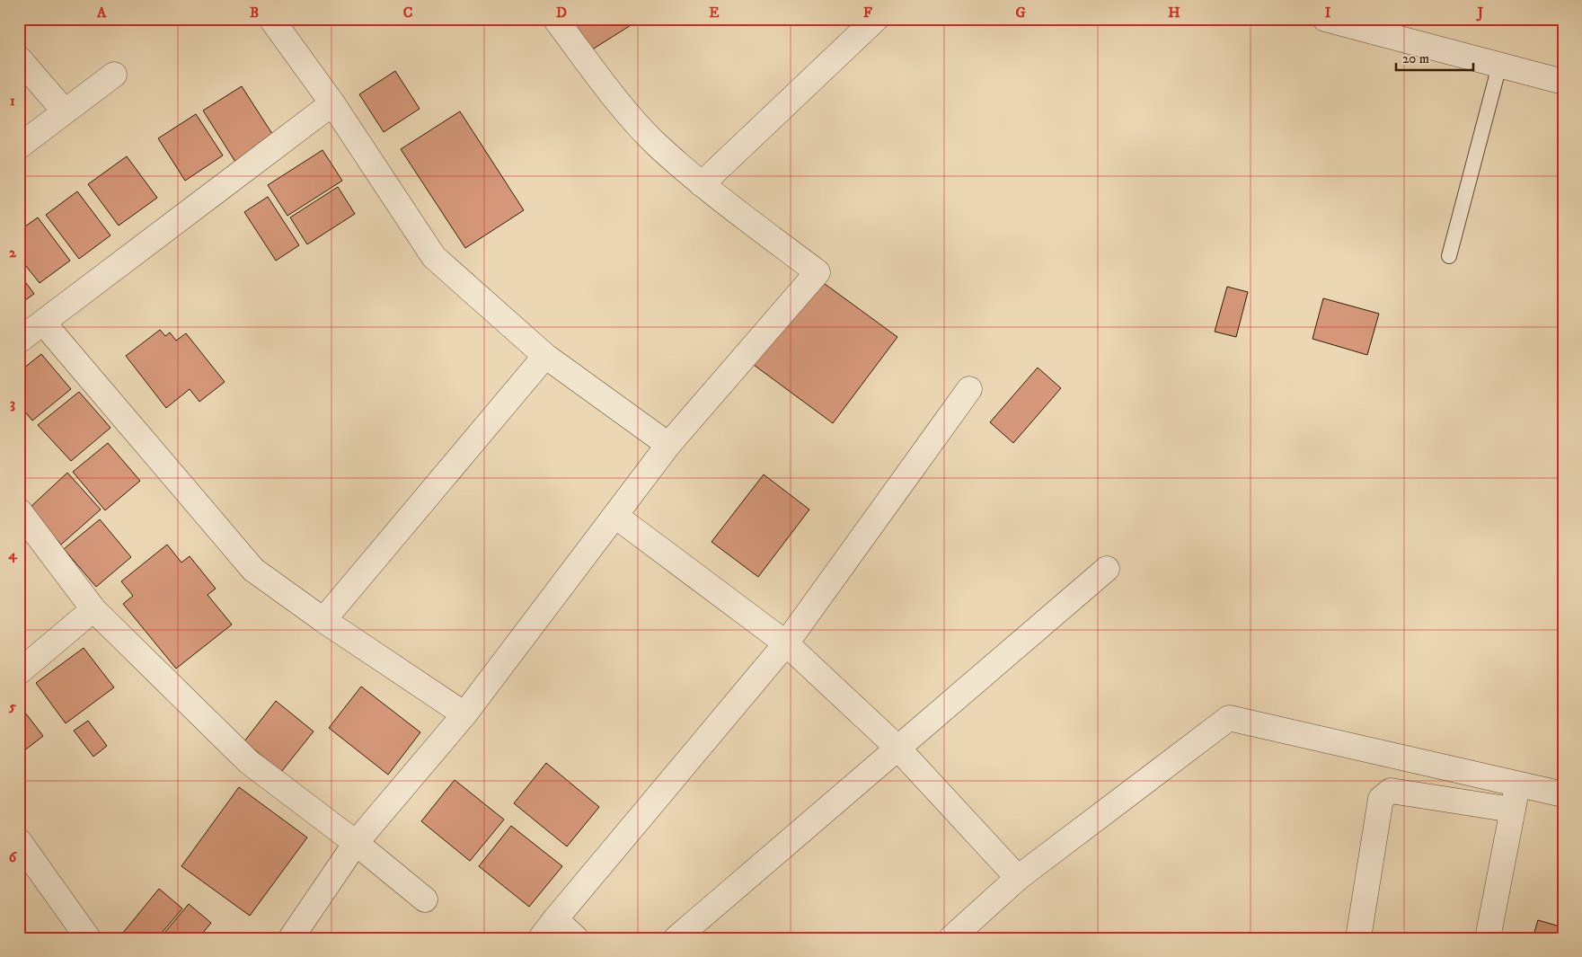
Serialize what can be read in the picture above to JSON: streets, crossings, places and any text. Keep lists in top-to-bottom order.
{
  "scale_bar": "20 m",
  "grid": {
    "columns": [
      "A",
      "B",
      "C",
      "D",
      "E",
      "F",
      "G",
      "H",
      "I",
      "J"
    ],
    "rows": [
      "1",
      "2",
      "3",
      "4",
      "5",
      "6"
    ]
  }
}
